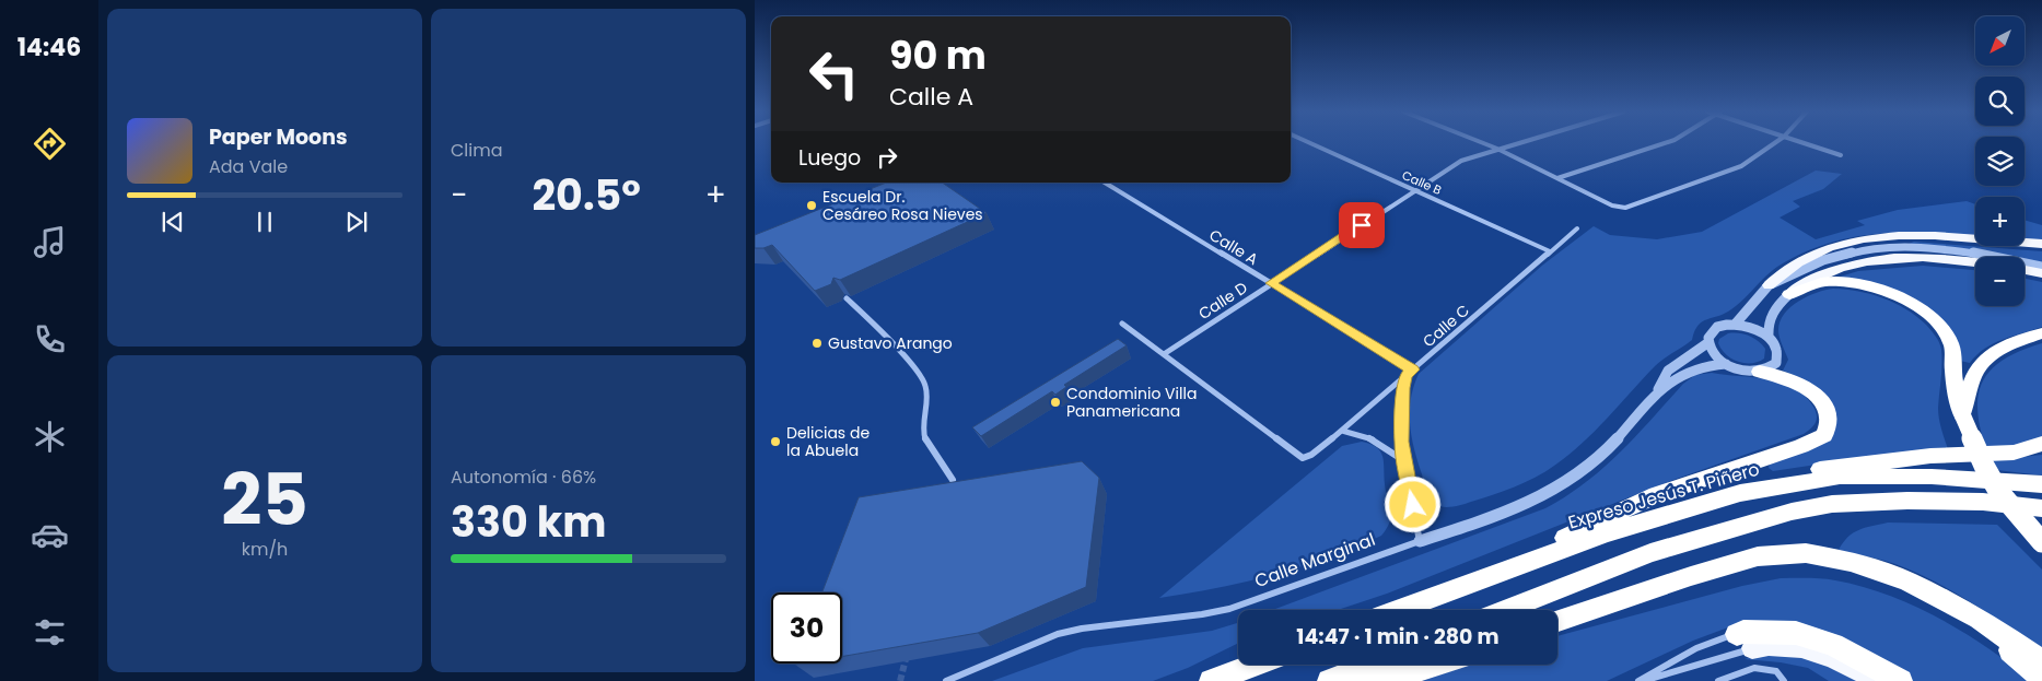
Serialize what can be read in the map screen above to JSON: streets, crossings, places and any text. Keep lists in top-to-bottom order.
{
  "streets": {
    "highway": ["Expreso Jesús T. Piñero"],
    "street": [
      "Calle B",
      "Calle A",
      "Calle D",
      "Calle C",
      "Calle Marginal"
    ]
  },
  "crossings": [
    ["Calle B", "Calle D"],
    ["Calle B", "Calle C"],
    ["Calle A", "Calle D"],
    ["Calle A", "Calle C"],
    ["Calle D", "Calle C"]
  ],
  "places": [
    "Escuela Dr. Cesáreo Rosa Nieves",
    "Gustavo Arango",
    "Condominio Villa Panamericana",
    "Delicias de la Abuela"
  ],
  "north": "bottom left",
  "page": {
    "tabs": "14:46",
    "tile": [
      "Clima",
      ["25", "km/h"],
      ["Autonomía · 66%", "330 km"]
    ],
    "map_buttons": ["+", "−"],
    "turn": ["90 m", "Calle A"],
    "song": ["Paper Moons", "Ada Vale"],
    "then": "Luego",
    "heat": ["−", "20.5°", "+"],
    "limit": "30",
    "trip": "14:47 · 1 min · 280 m"
  }
}
